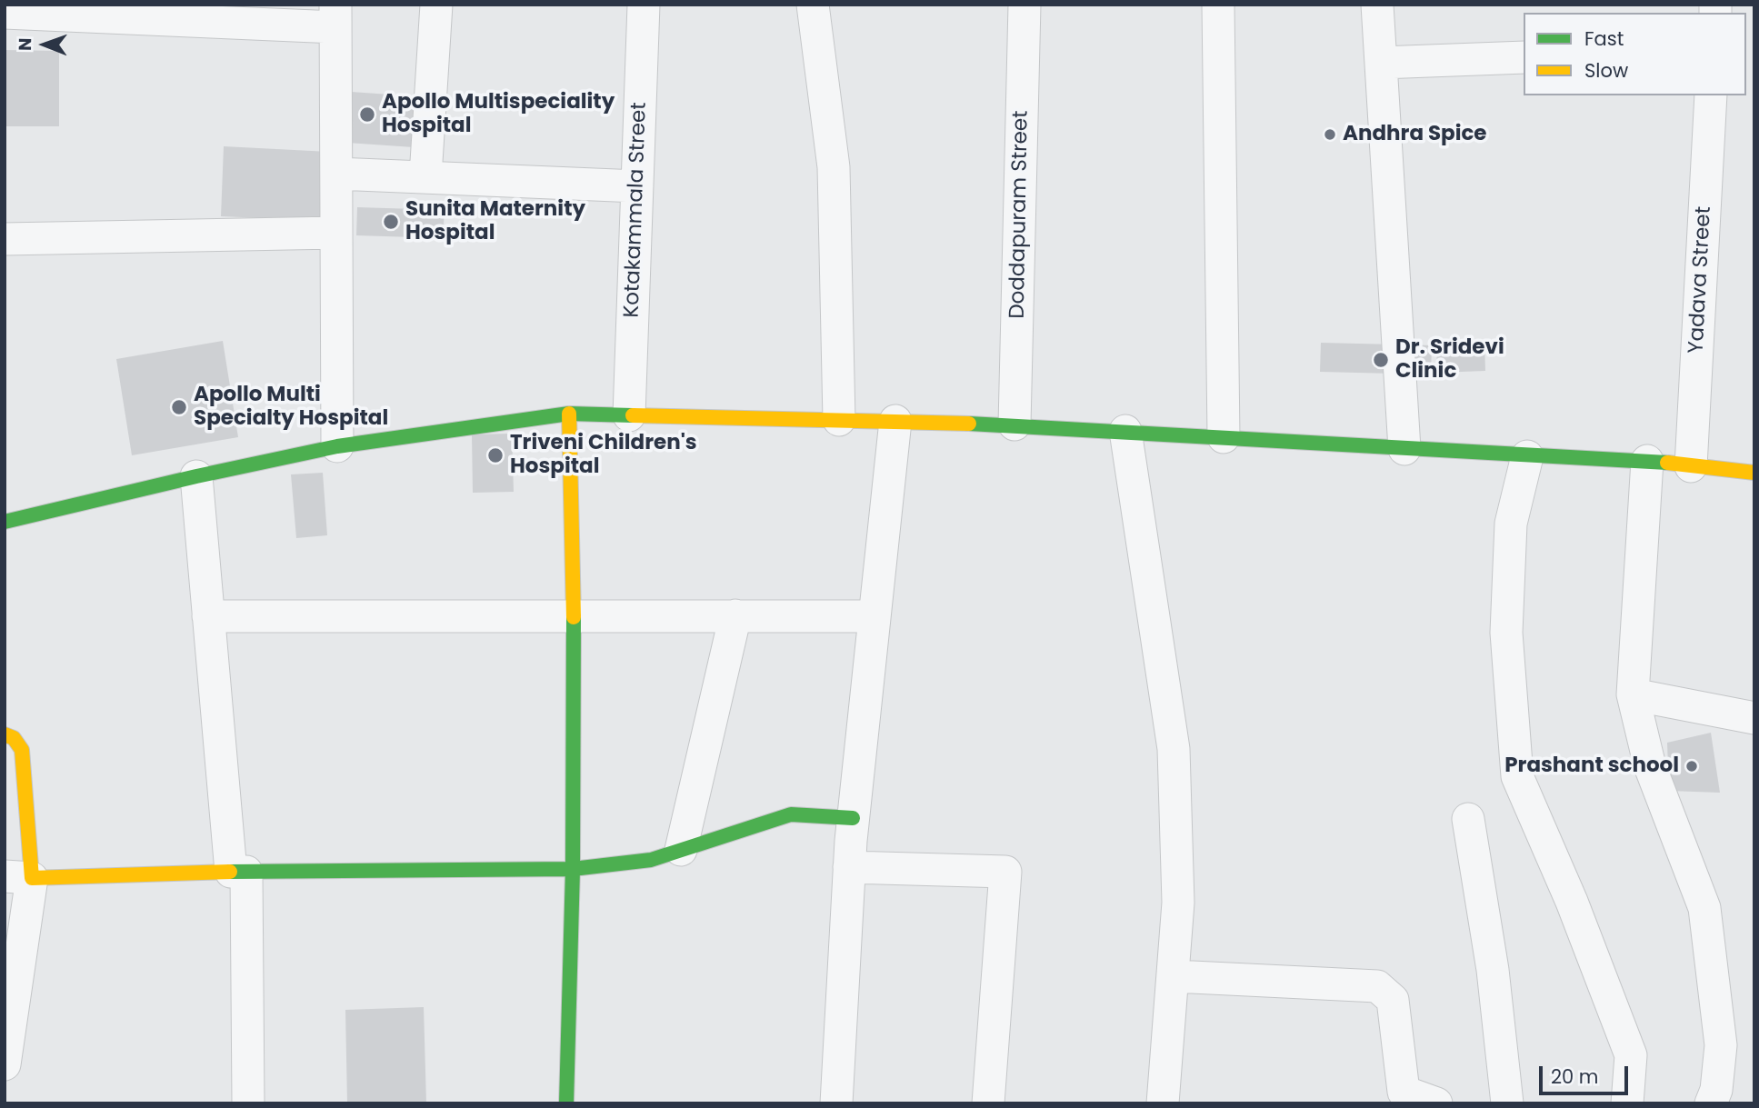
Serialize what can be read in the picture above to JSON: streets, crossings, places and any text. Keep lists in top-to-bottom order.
{
  "streets": {
    "street": ["Kotakammala Street", "Doddapuram Street", "Yadava Street"]
  },
  "places": [
    "Apollo Multispeciality Hospital",
    "Andhra Spice",
    "Sunita Maternity Hospital",
    "Dr. Sridevi Clinic",
    "Apollo Multi Specialty Hospital",
    "Triveni Children's Hospital",
    "Prashant school"
  ],
  "legend": ["Fast", "Slow"],
  "scale_bar": "20 m",
  "north": "left"
}
